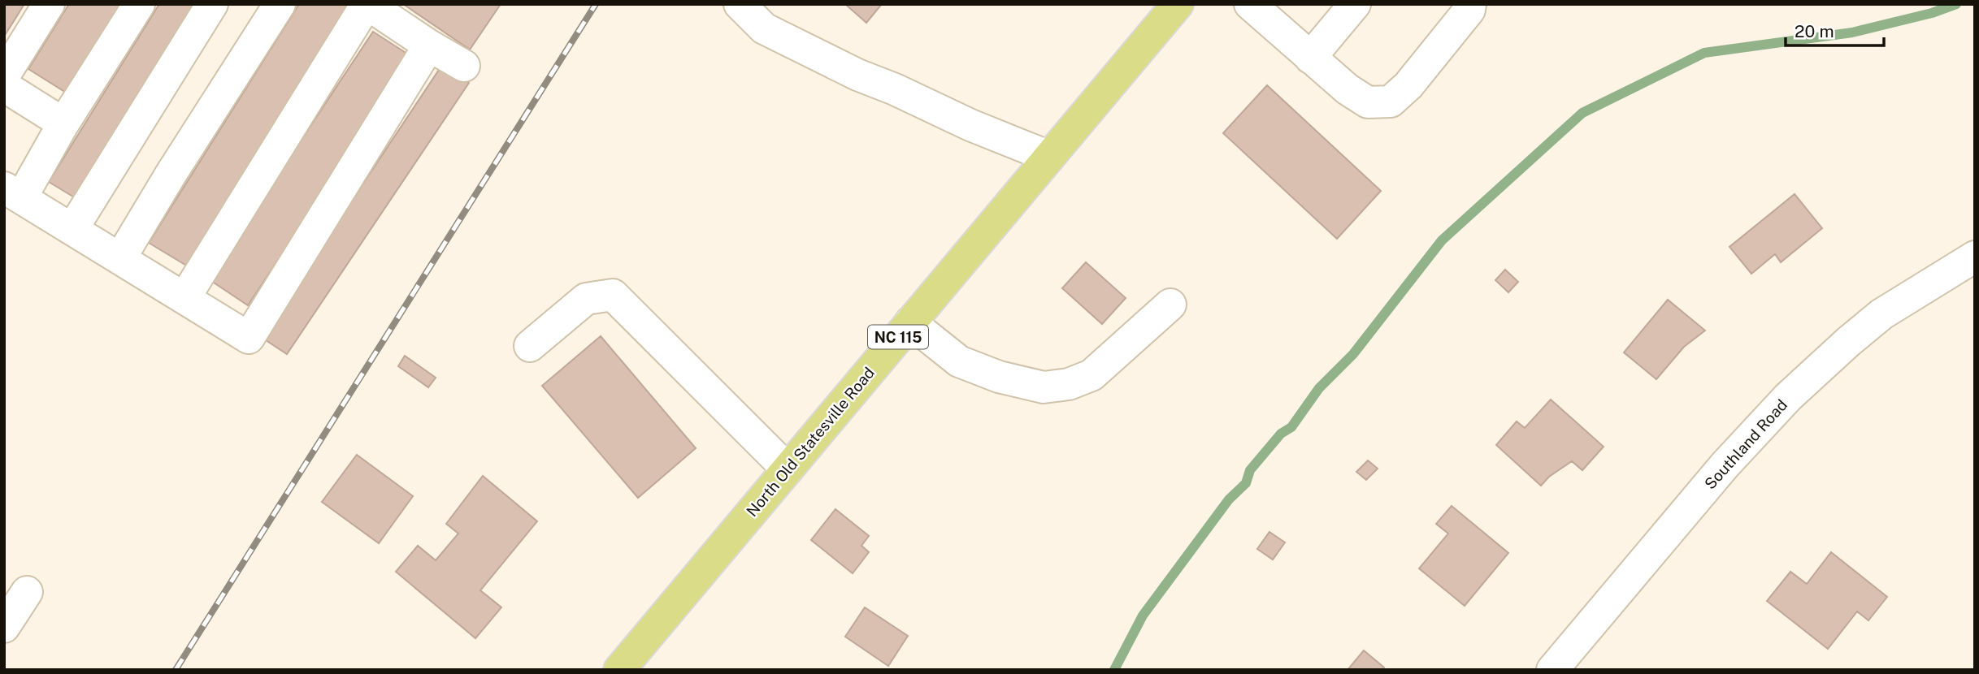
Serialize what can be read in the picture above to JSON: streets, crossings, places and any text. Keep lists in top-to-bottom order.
{
  "streets": {
    "main road": ["NC 115", "North Old Statesville Road"],
    "street": ["Southland Road"]
  },
  "scale_bar": "20 m"
}
